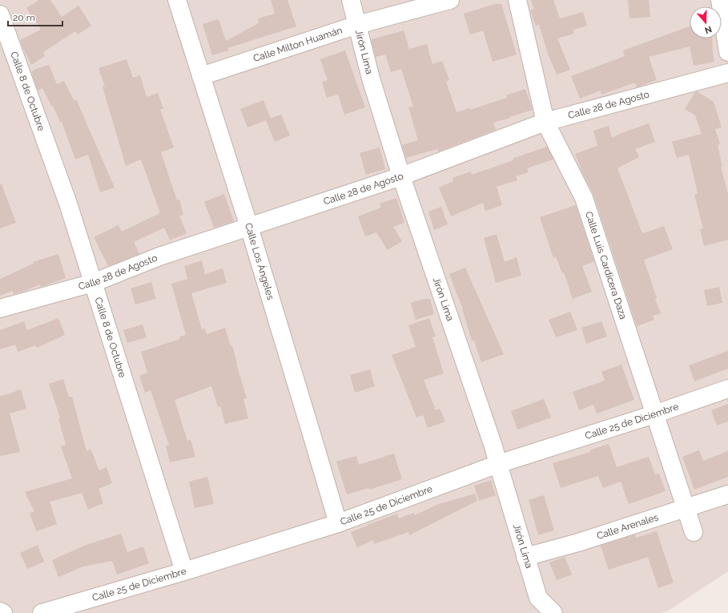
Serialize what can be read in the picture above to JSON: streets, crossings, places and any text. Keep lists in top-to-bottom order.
{
  "streets": {
    "street": [
      "Calle Milton Huamán",
      "Jirón Lima",
      "Calle 8 de Octubre",
      "Calle 28 de Agosto",
      "Calle Los Ángeles",
      "Calle Luis Cardicera Daza",
      "Calle 25 de Diciembre",
      "Calle Arenales"
    ]
  },
  "crossings": [
    ["Calle Milton Huamán", "Jirón Lima"],
    ["Calle Milton Huamán", "Calle Los Ángeles"],
    ["Jirón Lima", "Calle 28 de Agosto"],
    ["Jirón Lima", "Calle 25 de Diciembre"],
    ["Jirón Lima", "Calle Arenales"],
    ["Calle 8 de Octubre", "Calle 28 de Agosto"],
    ["Calle 8 de Octubre", "Calle 25 de Diciembre"],
    ["Calle 28 de Agosto", "Calle Los Ángeles"],
    ["Calle 28 de Agosto", "Calle Luis Cardicera Daza"],
    ["Calle Los Ángeles", "Calle 25 de Diciembre"],
    ["Calle Luis Cardicera Daza", "Calle 25 de Diciembre"],
    ["Calle Luis Cardicera Daza", "Calle Arenales"]
  ],
  "scale_bar": "20 m",
  "north": "bottom"
}
